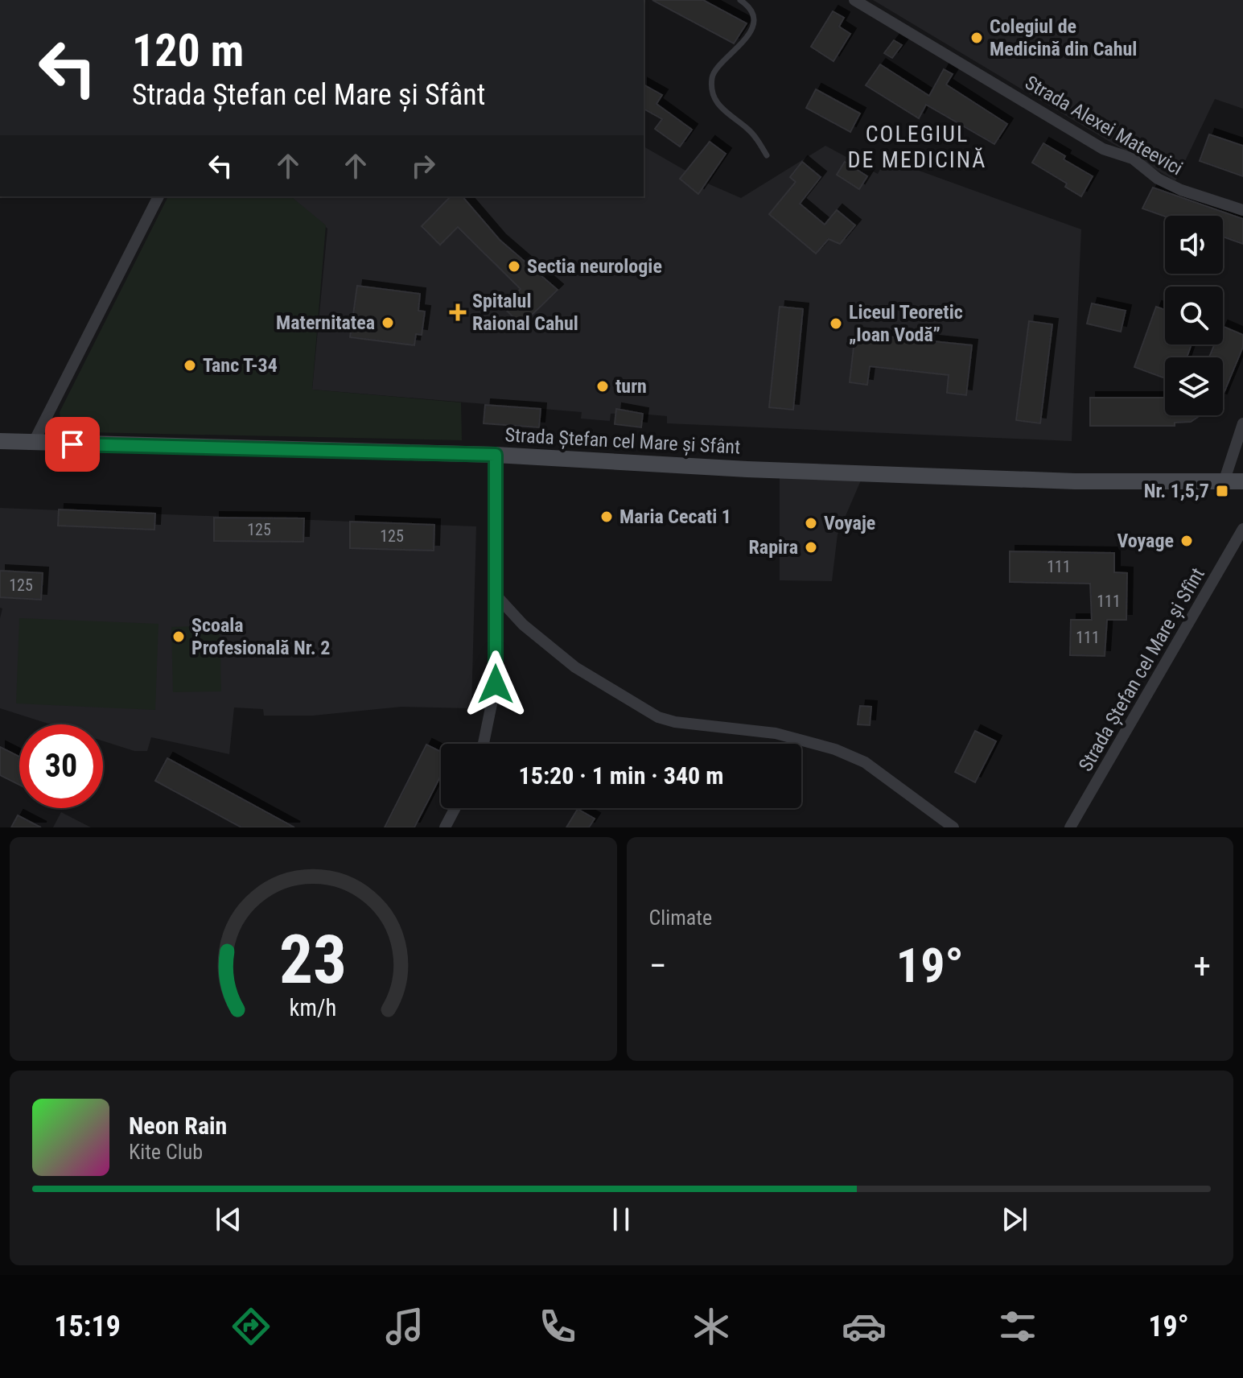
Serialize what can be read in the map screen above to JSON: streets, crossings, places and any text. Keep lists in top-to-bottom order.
{
  "streets": {
    "main road": ["Strada Ștefan cel Mare și Sfânt"],
    "street": ["Strada Alexei Mateevici", "Strada Ștefan cel Mare și Sfînt"]
  },
  "districts": ["COLEGIUL DE MEDICINĂ"],
  "places": {
    "other": [
      "Colegiul de Medicină din Cahul",
      "Sectia neurologie",
      "Maternitatea",
      "Liceul Teoretic „Ioan Vodă”",
      "Tanc T-34",
      "turn",
      "Maria Cecati 1",
      "Voyaje",
      "Voyage",
      "Rapira",
      "Școala Profesională Nr. 2"
    ],
    "health": ["Spitalul Raional Cahul"],
    "transit": ["Nr. 1,5,7"]
  },
  "house_numbers": [
    "125",
    "125",
    "111",
    "125",
    "111",
    "111"
  ],
  "page": {
    "turn": ["120 m", "Strada Ștefan cel Mare și Sfânt"],
    "limit": "30",
    "trip": "15:20 · 1 min · 340 m",
    "tile": "Climate",
    "heat": ["−", "19°", "+"],
    "song": ["Neon Rain", "Kite Club"],
    "tabs": ["15:19", "19°"],
    "gauge": ["23", "km/h"]
  }
}
